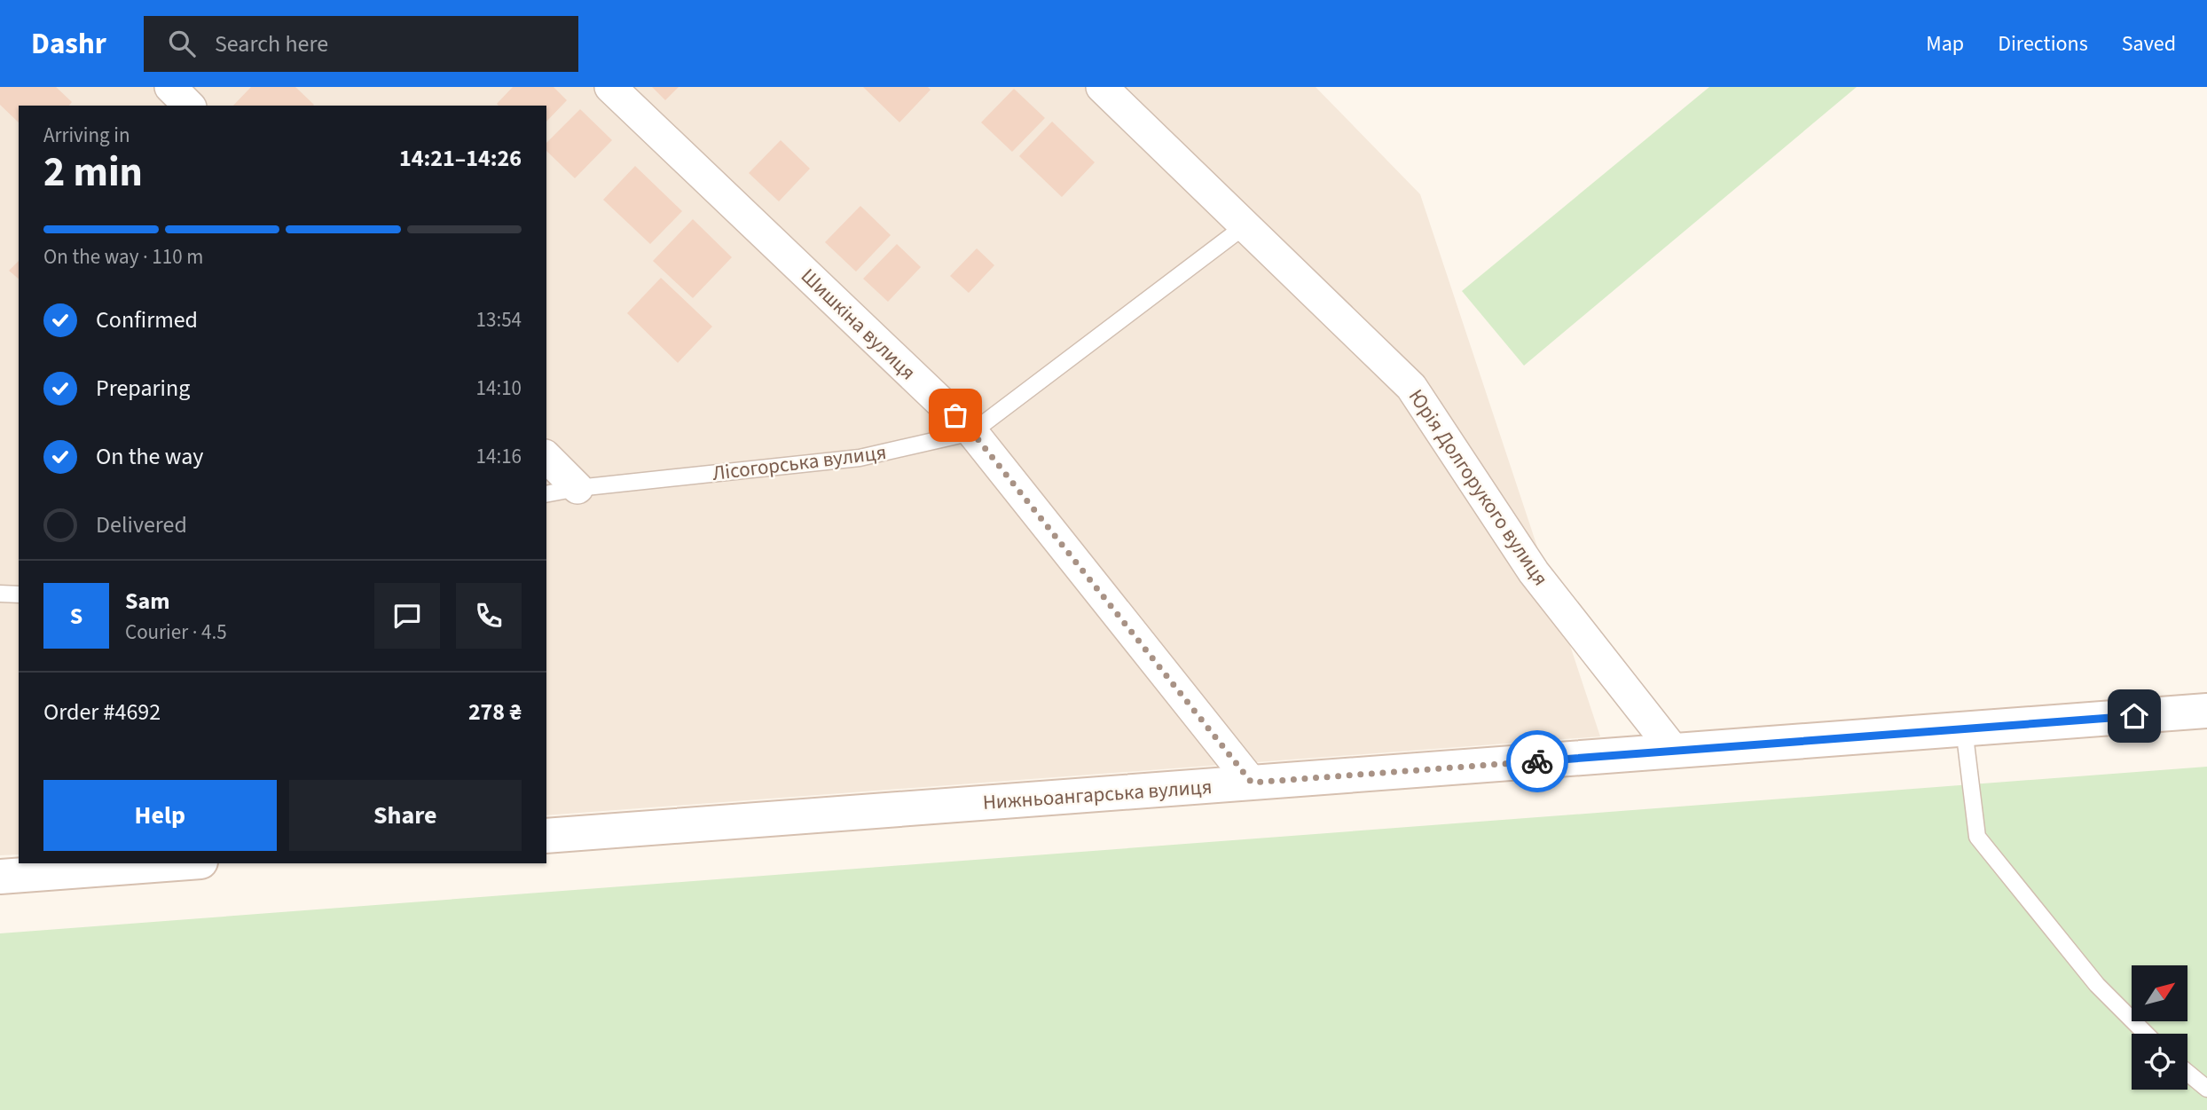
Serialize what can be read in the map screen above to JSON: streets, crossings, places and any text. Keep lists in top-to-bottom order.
{
  "streets": {
    "street": ["Шишкіна вулиця", "Юрія Долгорукого вулиця", "Нижньоангарська вулиця"],
    "lane": ["Лісогорська вулиця"]
  },
  "crossings": [
    ["Шишкіна вулиця", "Лісогорська вулиця"],
    ["Шишкіна вулиця", "Нижньоангарська вулиця"],
    ["Лісогорська вулиця", "Юрія Долгорукого вулиця"],
    ["Юрія Долгорукого вулиця", "Нижньоангарська вулиця"]
  ],
  "north": "top right",
  "page": {
    "header": "Dashr",
    "search": "Search here",
    "nav": ["Map", "Directions", "Saved"],
    "heading": ["2 min", "Arriving in", "14:21–14:26"],
    "panel": [
      "Sam",
      "Courier · 4.5",
      "Order #4692",
      "278 ₴"
    ],
    "bar": "On the way · 110 m",
    "list": [
      ["Confirmed", "13:54"],
      ["Preparing", "14:10"],
      ["On the way", "14:16"],
      "Delivered"
    ],
    "round": "S",
    "buttons": ["Help", "Share"]
  }
}
